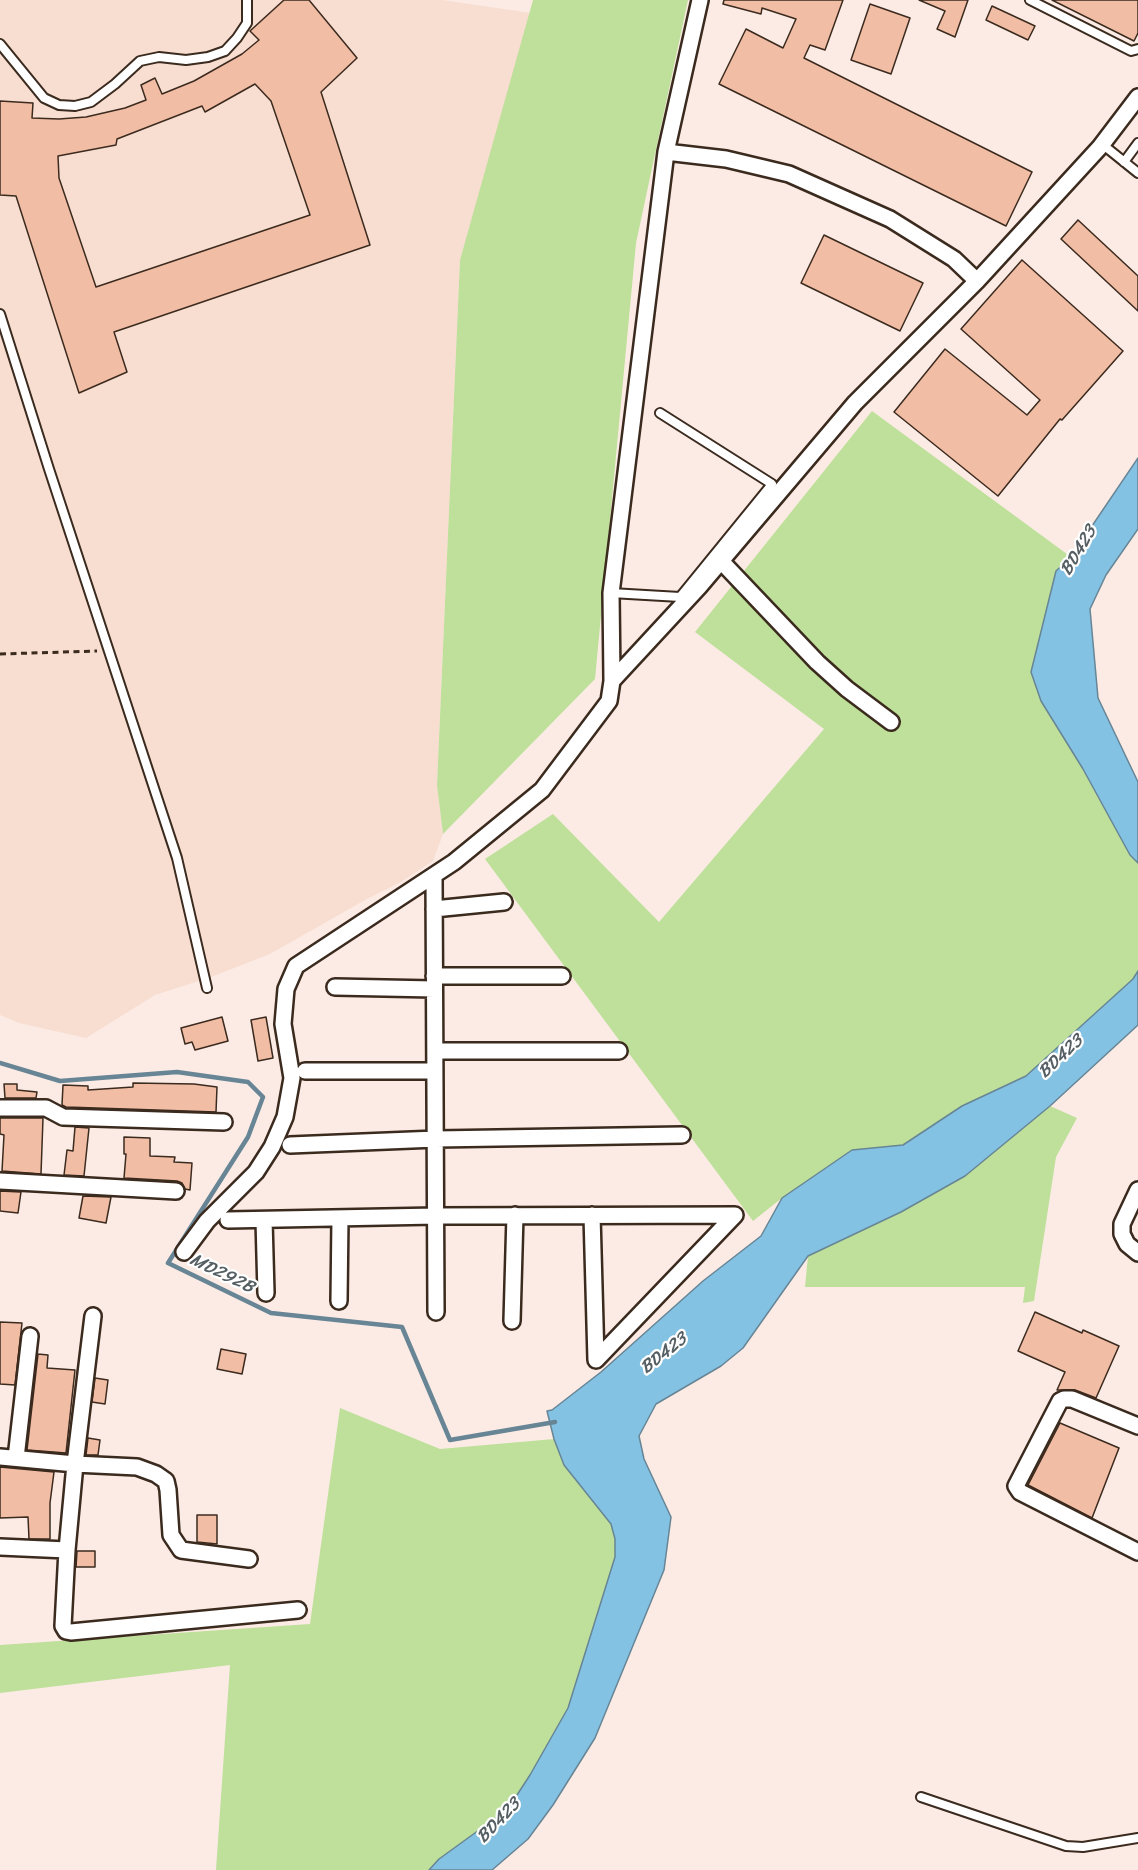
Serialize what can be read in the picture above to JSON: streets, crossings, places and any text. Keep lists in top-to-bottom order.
{
  "water": ["BD423", "MD292B"]
}
